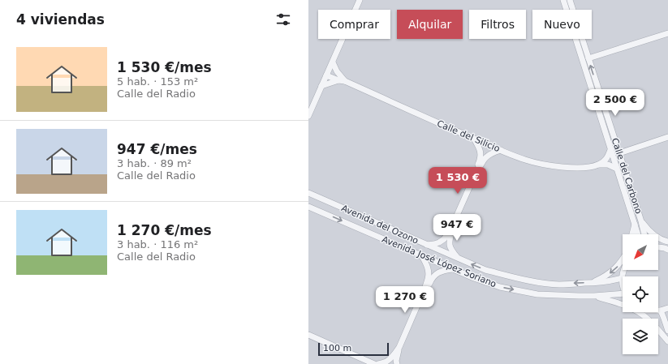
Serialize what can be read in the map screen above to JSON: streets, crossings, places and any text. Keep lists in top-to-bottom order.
{
  "streets": {
    "street": [
      "Calle del Silicio",
      "Calle del Carbono",
      "Avenida del Ozono",
      "Avenida José López Soriano"
    ]
  },
  "crossings": [
    ["Calle del Silicio", "Calle del Carbono"]
  ],
  "one_way": ["Avenida del Ozono", "Avenida José López Soriano"],
  "scale_bar": "100 m",
  "north": "bottom left",
  "page": {
    "heading": "4 viviendas",
    "chip": [
      "Comprar",
      "Alquilar",
      "Filtros",
      "Nuevo"
    ],
    "list": [
      {
        "name": "1 530 €/mes",
        "note": "5 hab. · 153 m² · Calle del Radio"
      },
      {
        "name": "947 €/mes",
        "note": "3 hab. · 89 m² · Calle del Radio"
      },
      {
        "name": "1 270 €/mes",
        "note": "3 hab. · 116 m² · Calle del Radio"
      }
    ],
    "price": [
      "2 500 €",
      "1 530 €",
      "947 €",
      "1 270 €"
    ],
    "scale": "100 m"
  }
}
